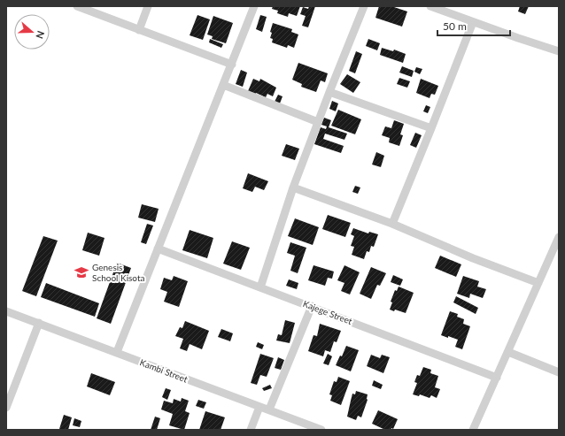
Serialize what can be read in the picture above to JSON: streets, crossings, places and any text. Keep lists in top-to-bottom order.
{
  "streets": {
    "street": ["Kajege Street", "Kambi Street"]
  },
  "places": {
    "school or university": ["Genesis School Kisota"]
  },
  "scale_bar": "50 m",
  "north": "right"
}
